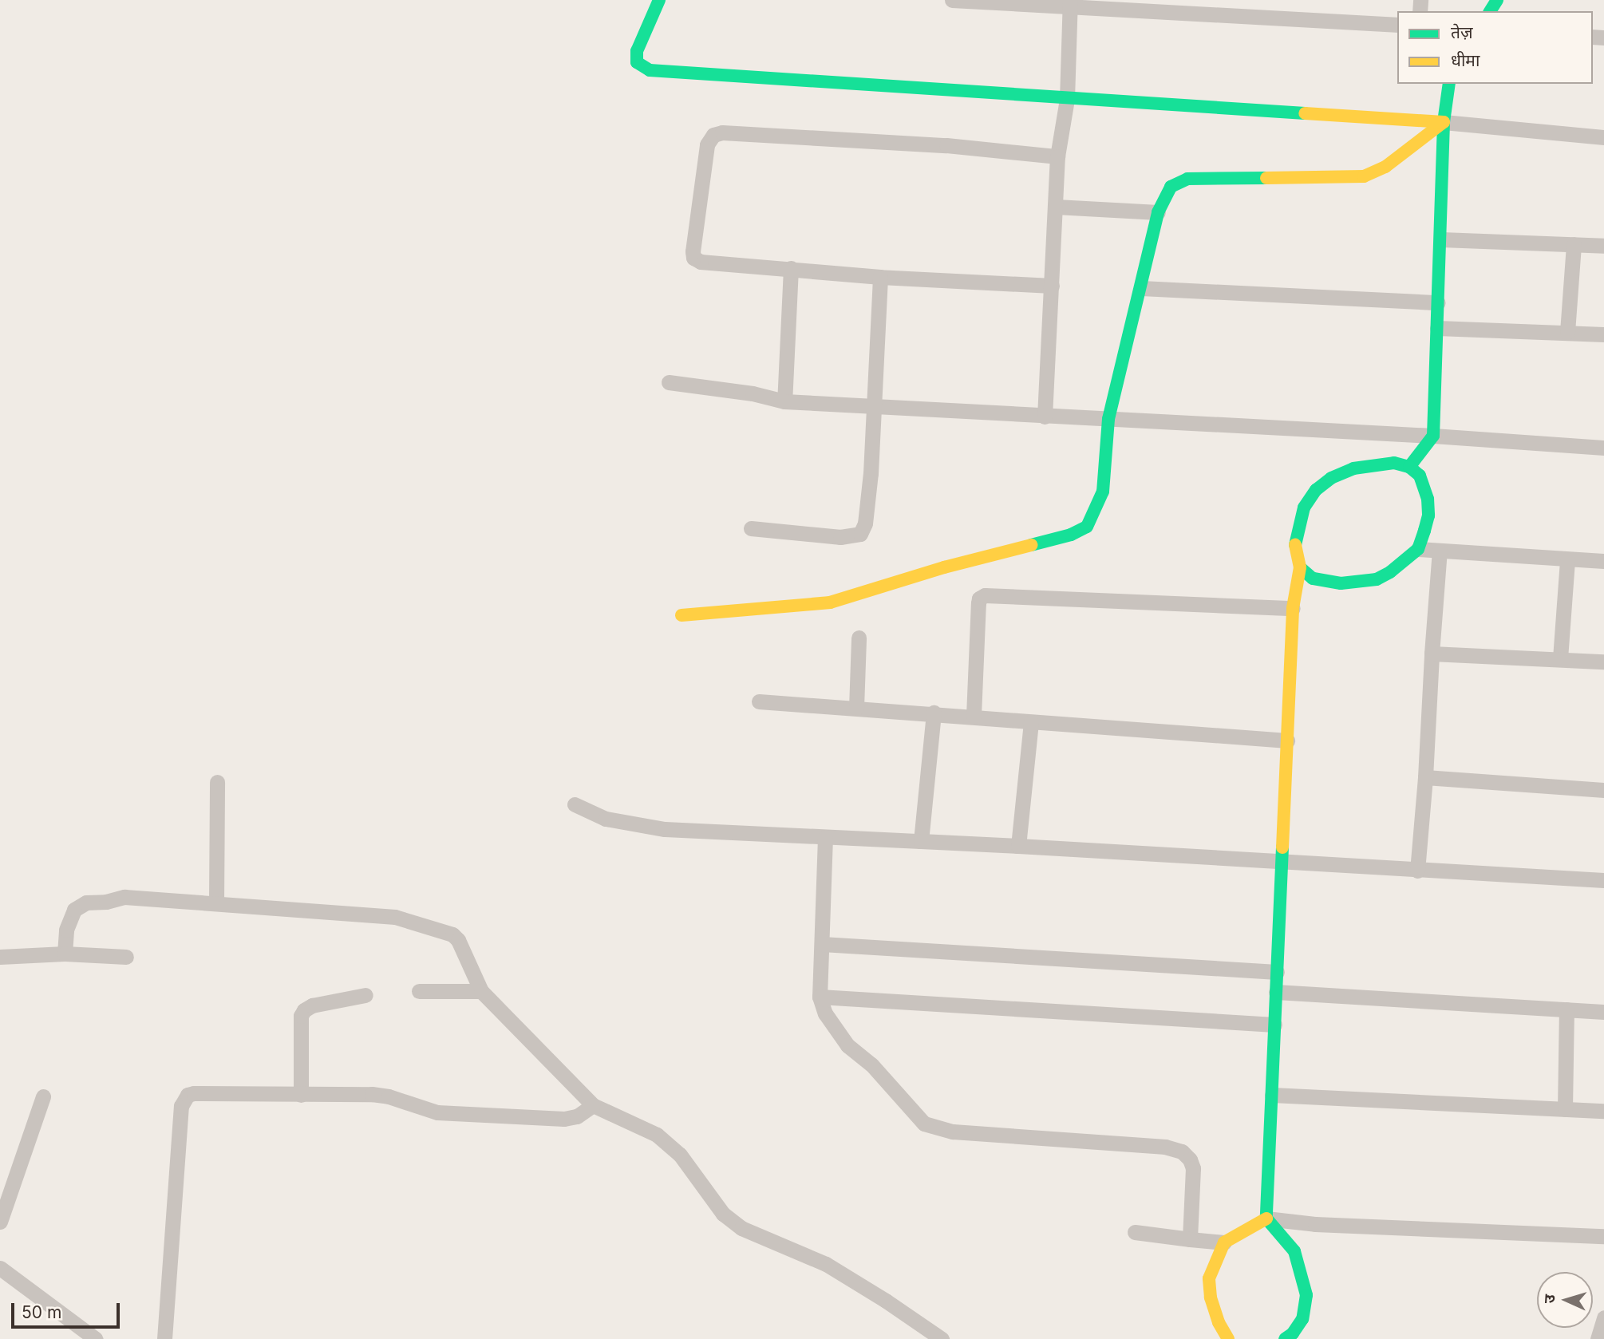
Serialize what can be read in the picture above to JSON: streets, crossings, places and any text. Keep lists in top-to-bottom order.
{
  "legend": ["तेज़", "धीमा"],
  "scale_bar": "50 m",
  "north": "left"
}
